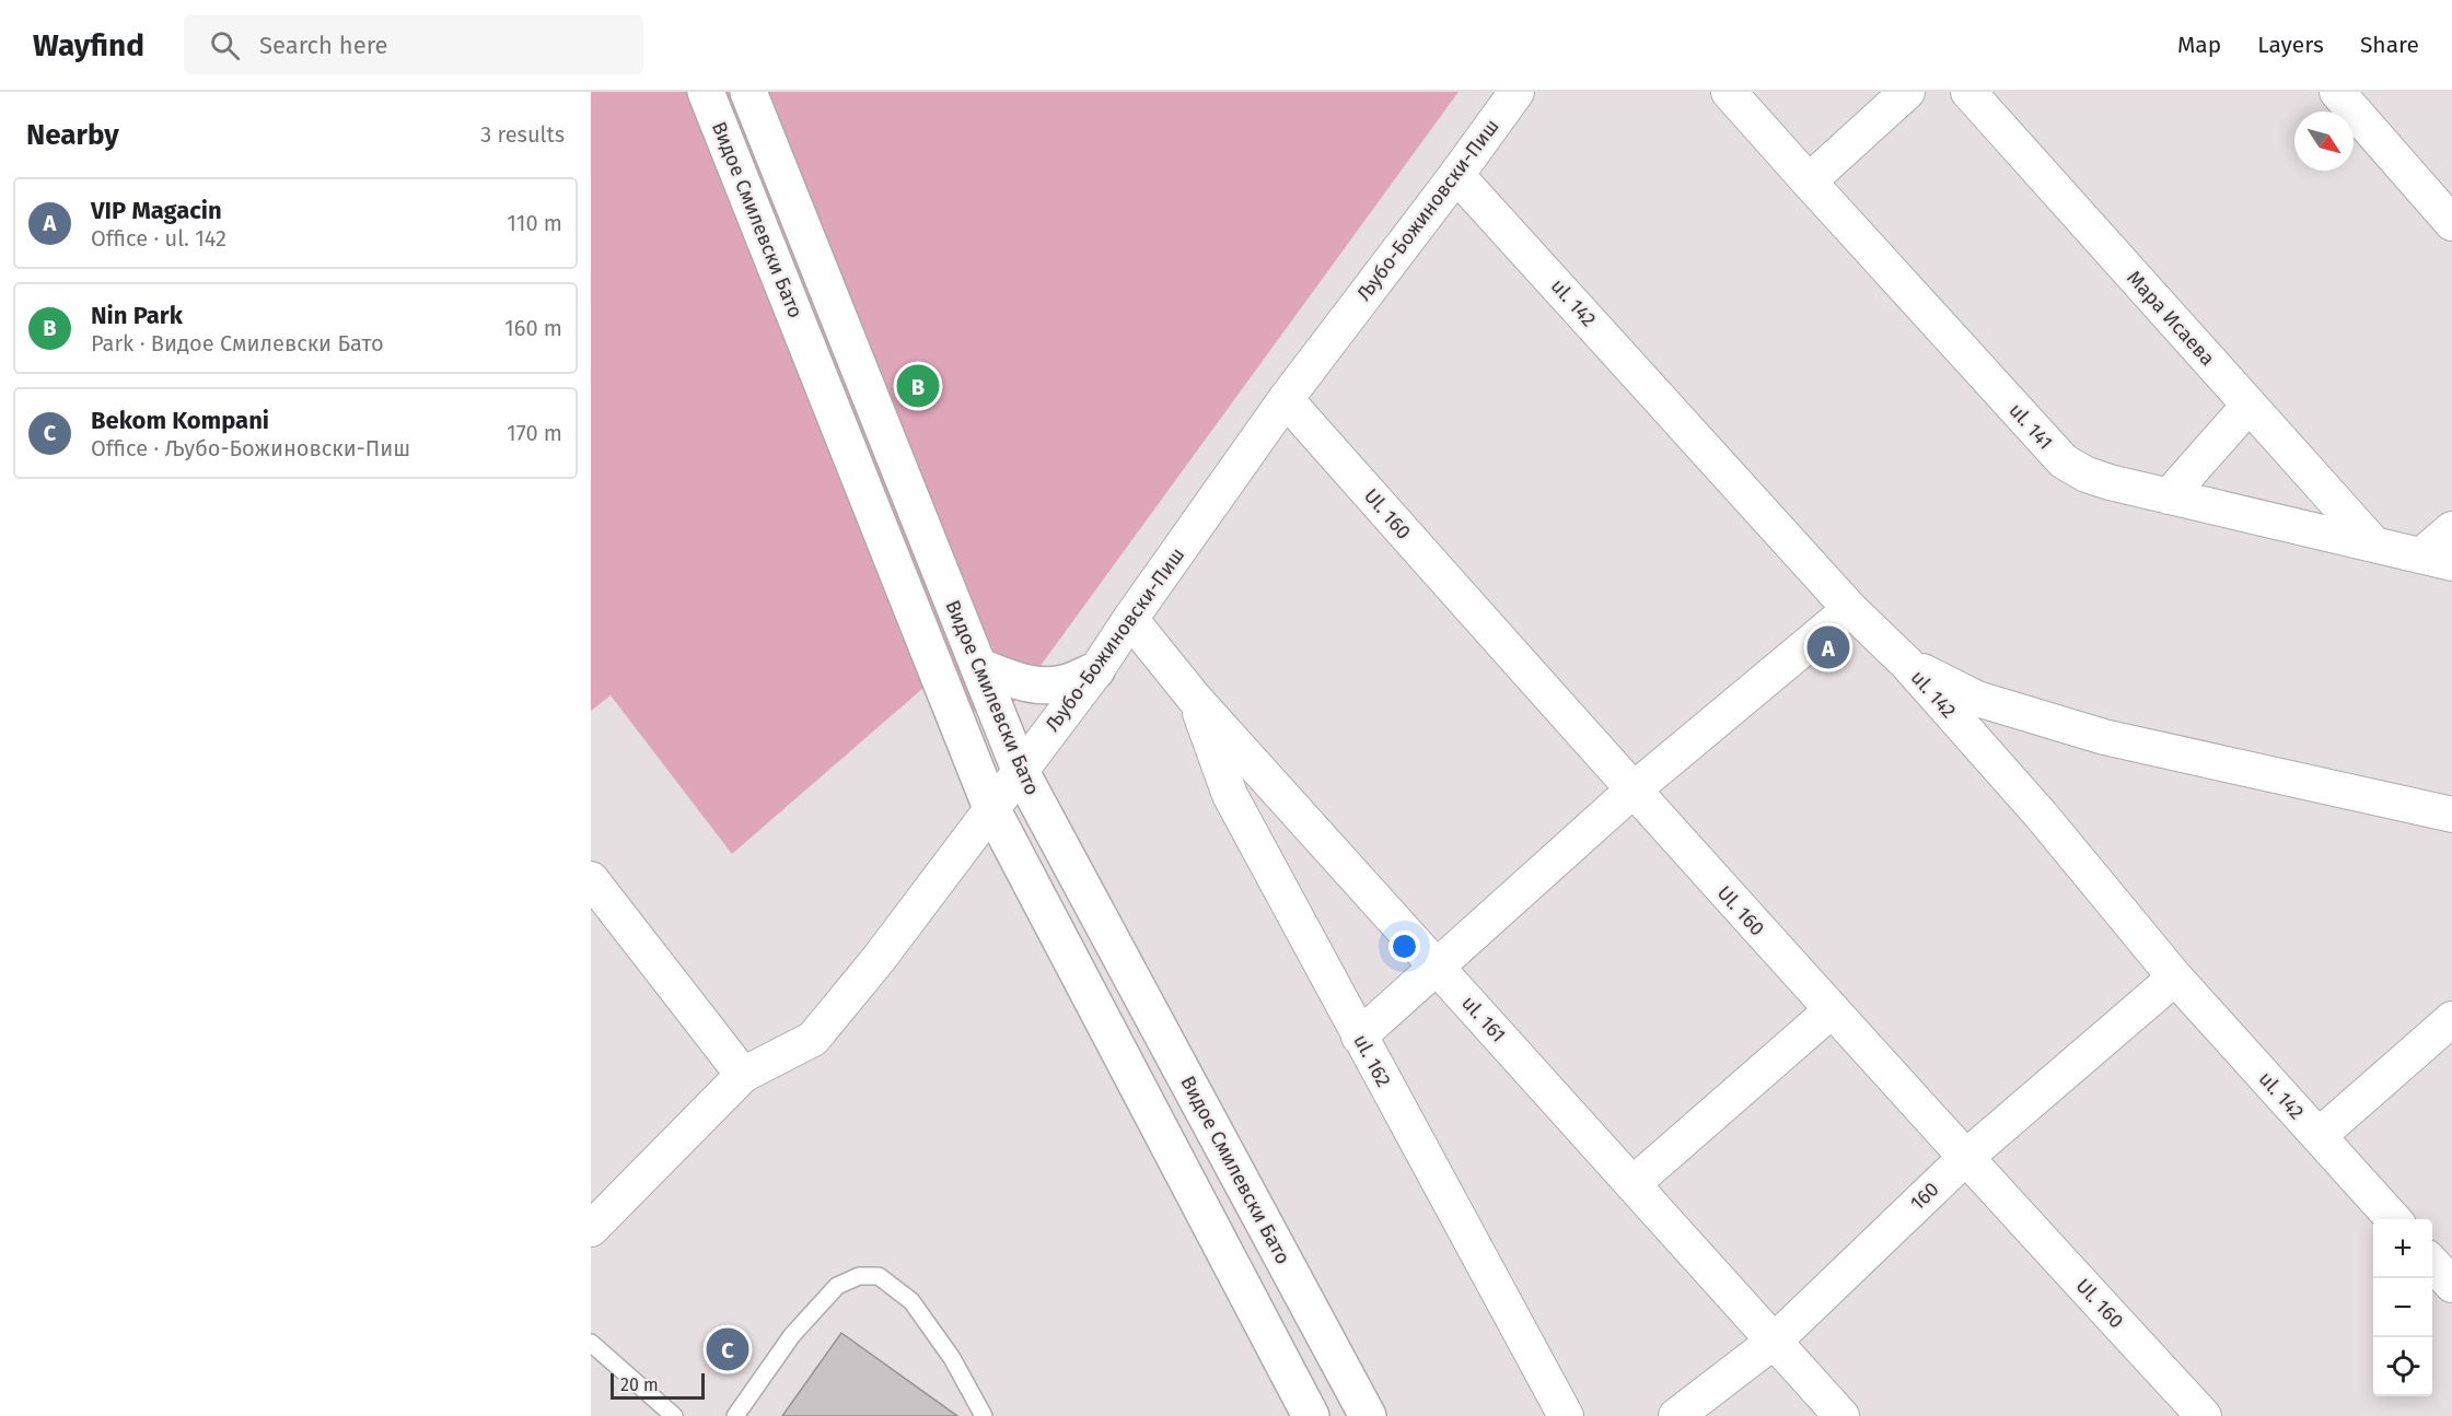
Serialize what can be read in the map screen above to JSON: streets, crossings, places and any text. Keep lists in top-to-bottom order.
{
  "streets": {
    "street": [
      "Љубо-Божиновски-Пиш",
      "Видое Смилевски Бато",
      "ul. 142",
      "Мара Исаева",
      "ul. 141",
      "Ul. 160",
      "ul. 161",
      "ul. 162",
      "160"
    ]
  },
  "crossings": [
    ["Љубо-Божиновски-Пиш", "Видое Смилевски Бато"],
    ["Љубо-Божиновски-Пиш", "ul. 142"],
    ["Љубо-Божиновски-Пиш", "Ul. 160"],
    ["Љубо-Божиновски-Пиш", "ul. 161"],
    ["ul. 142", "160"],
    ["Мара Исаева", "ul. 141"],
    ["Ul. 160", "160"],
    ["ul. 161", "ul. 162"],
    ["ul. 161", "160"]
  ],
  "scale_bar": "20 m",
  "north": "bottom right",
  "page": {
    "header": "Wayfind",
    "search": "Search here",
    "nav": ["Map", "Layers", "Share"],
    "heading": ["Nearby", "3 results"],
    "list": [
      {
        "mark": "A",
        "name": "VIP Magacin",
        "note": "Office · ul. 142",
        "value": "110 m"
      },
      {
        "mark": "B",
        "name": "Nin Park",
        "note": "Park · Видое Смилевски Бато",
        "value": "160 m"
      },
      {
        "mark": "C",
        "name": "Bekom Kompani",
        "note": "Office · Љубо-Божиновски-Пиш",
        "value": "170 m"
      }
    ],
    "pins": ["B", "A", "C"],
    "map_buttons": ["+", "−"],
    "scale": "20 m"
  }
}
